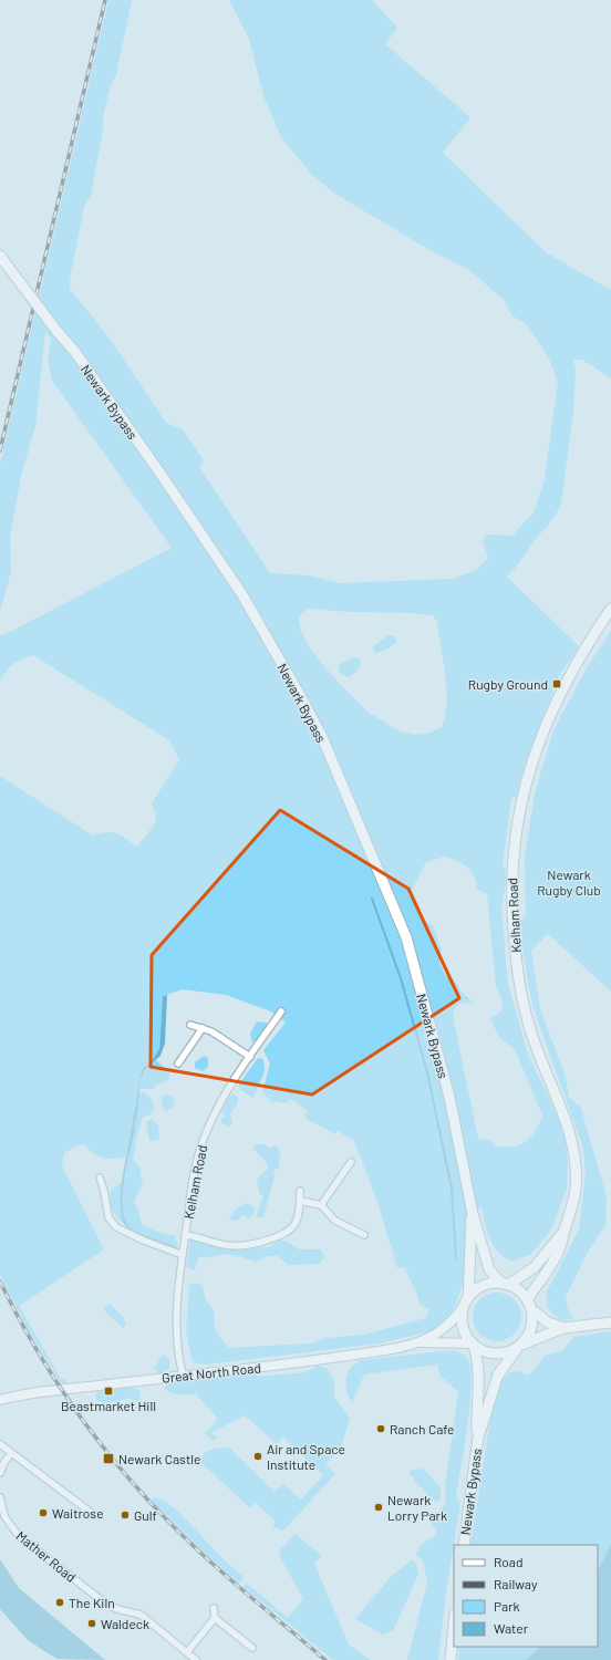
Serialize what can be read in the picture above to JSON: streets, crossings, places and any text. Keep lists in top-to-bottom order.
{
  "streets": {
    "main road": ["Newark Bypass", "Kelham Road", "Great North Road"],
    "street": ["Mather Road"]
  },
  "crossings": [
    ["Newark Bypass", "Kelham Road"],
    ["Newark Bypass", "Great North Road"],
    ["Kelham Road", "Great North Road"]
  ],
  "parks": ["Newark Rugby Club"],
  "places": {
    "transit": ["Rugby Ground", "Beastmarket Hill", "Newark Castle"],
    "other": [
      "Ranch Cafe",
      "Air and Space Institute",
      "Newark Lorry Park",
      "Waitrose",
      "Gulf",
      "The Kiln",
      "Waldeck"
    ]
  },
  "legend": [
    "Road",
    "Railway",
    "Park",
    "Water"
  ]
}
